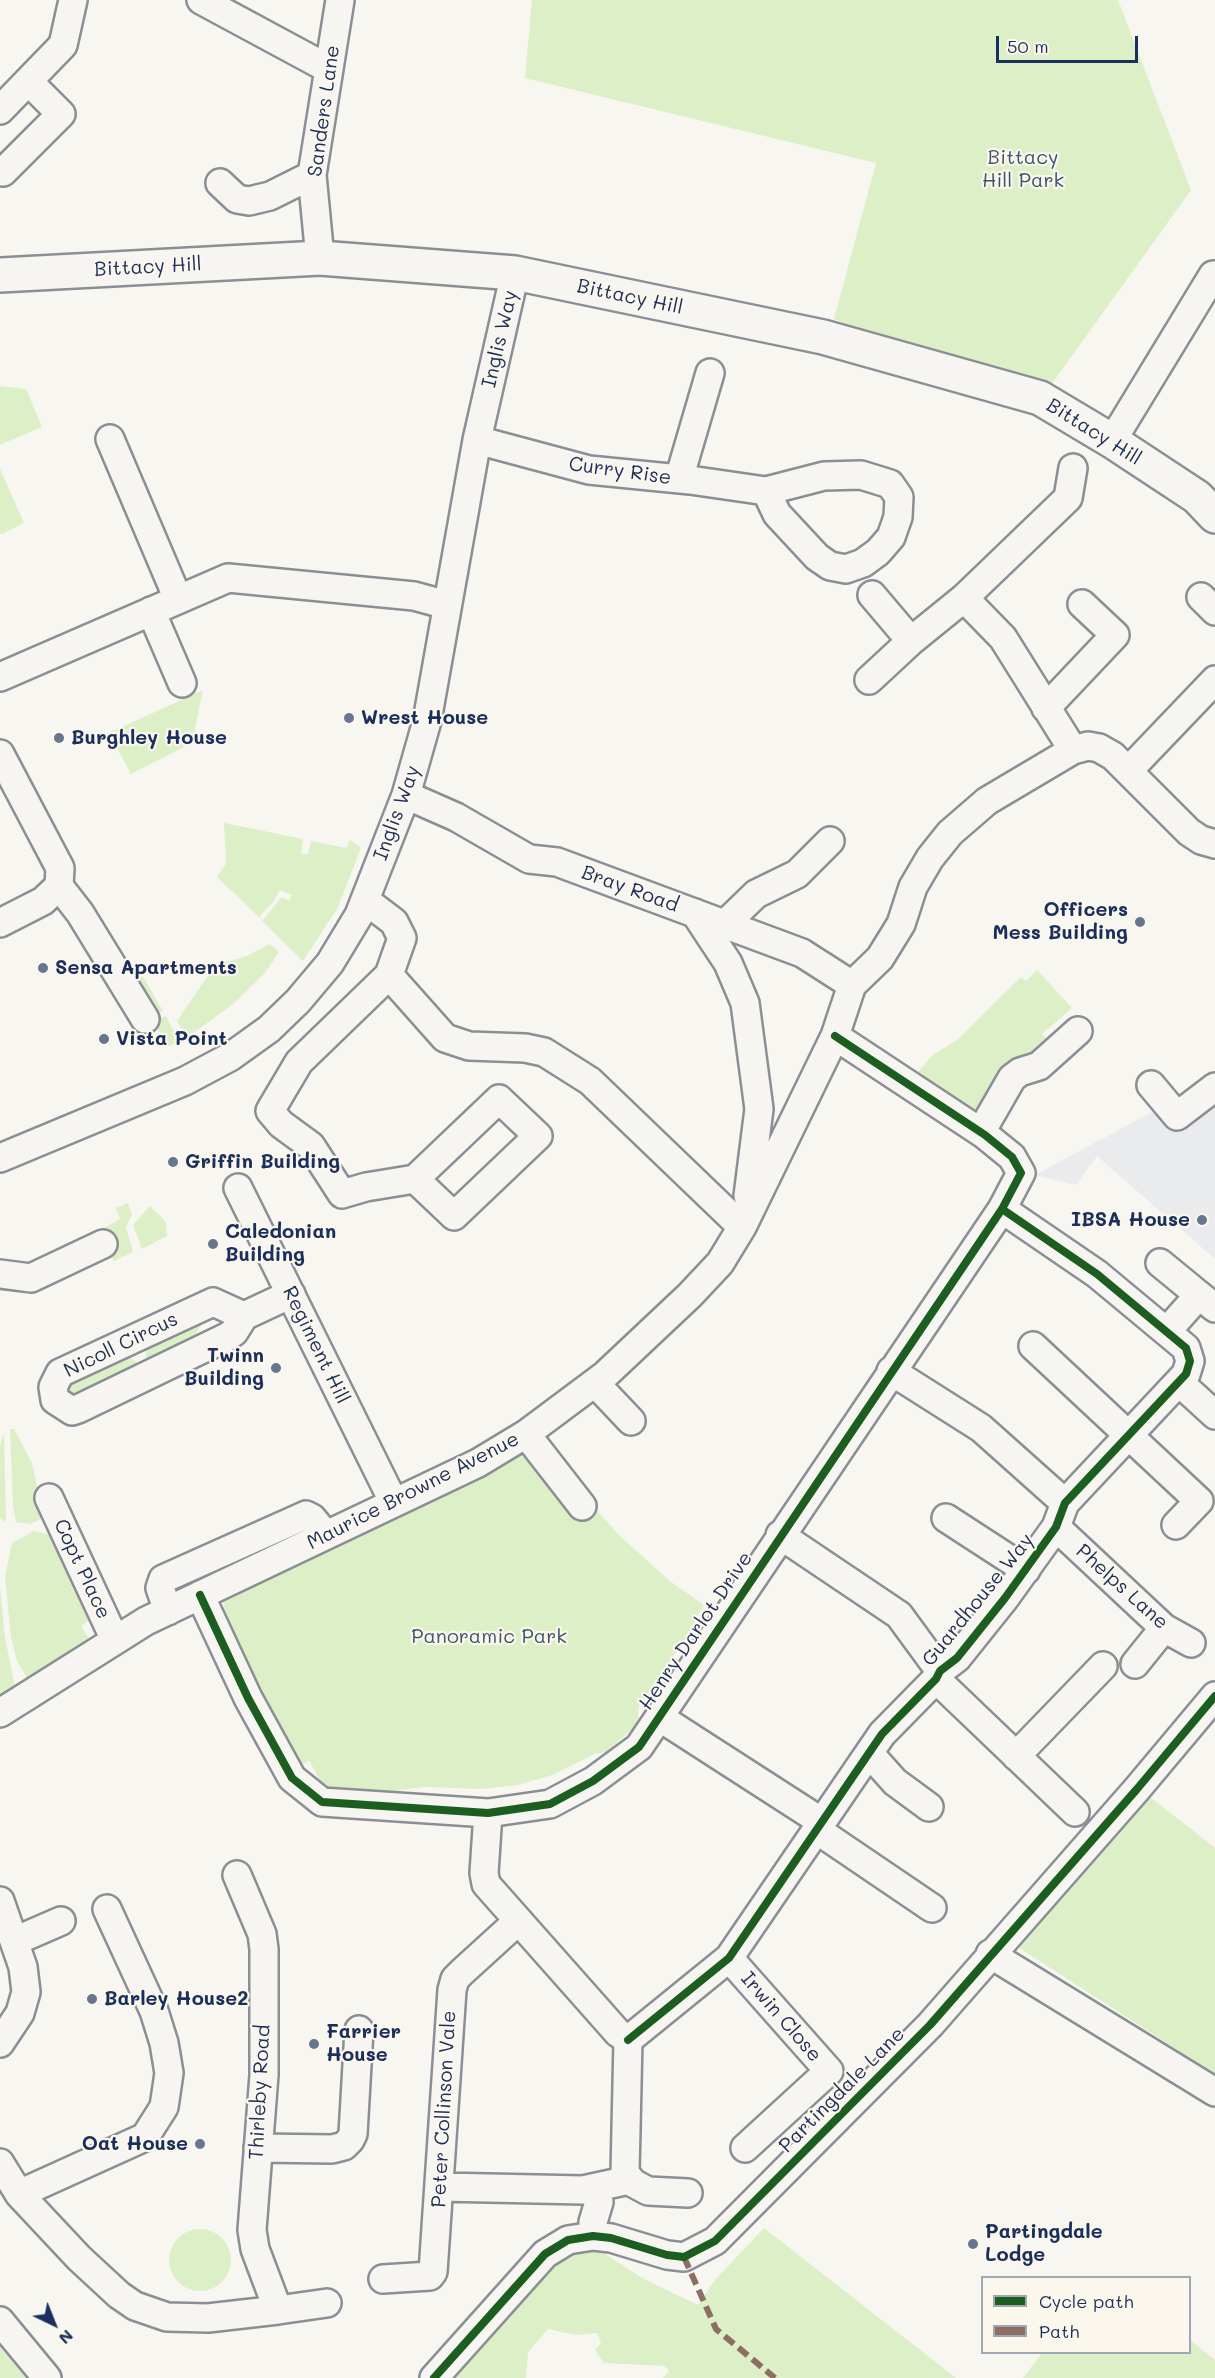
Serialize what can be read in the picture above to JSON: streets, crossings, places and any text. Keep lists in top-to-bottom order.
{
  "streets": {
    "main road": ["Bittacy Hill"],
    "street": [
      "Sanders Lane",
      "Inglis Way",
      "Curry Rise",
      "Bray Road",
      "Nicoll Circus",
      "Regiment Hill",
      "Maurice Browne Avenue",
      "Copt Place",
      "Phelps Lane",
      "Guardhouse Way",
      "Henry Darlot Drive",
      "Irwin Close",
      "Partingdale Lane",
      "Thirleby Road",
      "Peter Collinson Vale"
    ]
  },
  "crossings": [
    ["Sanders Lane", "Bittacy Hill"],
    ["Bittacy Hill", "Inglis Way"],
    ["Inglis Way", "Curry Rise"],
    ["Inglis Way", "Bray Road"],
    ["Regiment Hill", "Maurice Browne Avenue"],
    ["Maurice Browne Avenue", "Copt Place"],
    ["Maurice Browne Avenue", "Henry Darlot Drive"],
    ["Phelps Lane", "Guardhouse Way"],
    ["Phelps Lane", "Henry Darlot Drive"],
    ["Guardhouse Way", "Henry Darlot Drive"],
    ["Guardhouse Way", "Irwin Close"]
  ],
  "parks": ["Bittacy Hill Park", "Panoramic Park"],
  "places": [
    "Wrest House",
    "Burghley House",
    "Officers Mess Building",
    "Sensa Apartments",
    "Vista Point",
    "Griffin Building",
    "IBSA House",
    "Caledonian Building",
    "Twinn Building",
    "Barley House2",
    "Farrier House",
    "Oat House",
    "Partingdale Lodge"
  ],
  "legend": ["Cycle path", "Path"],
  "scale_bar": "50 m",
  "north": "bottom right"
}
